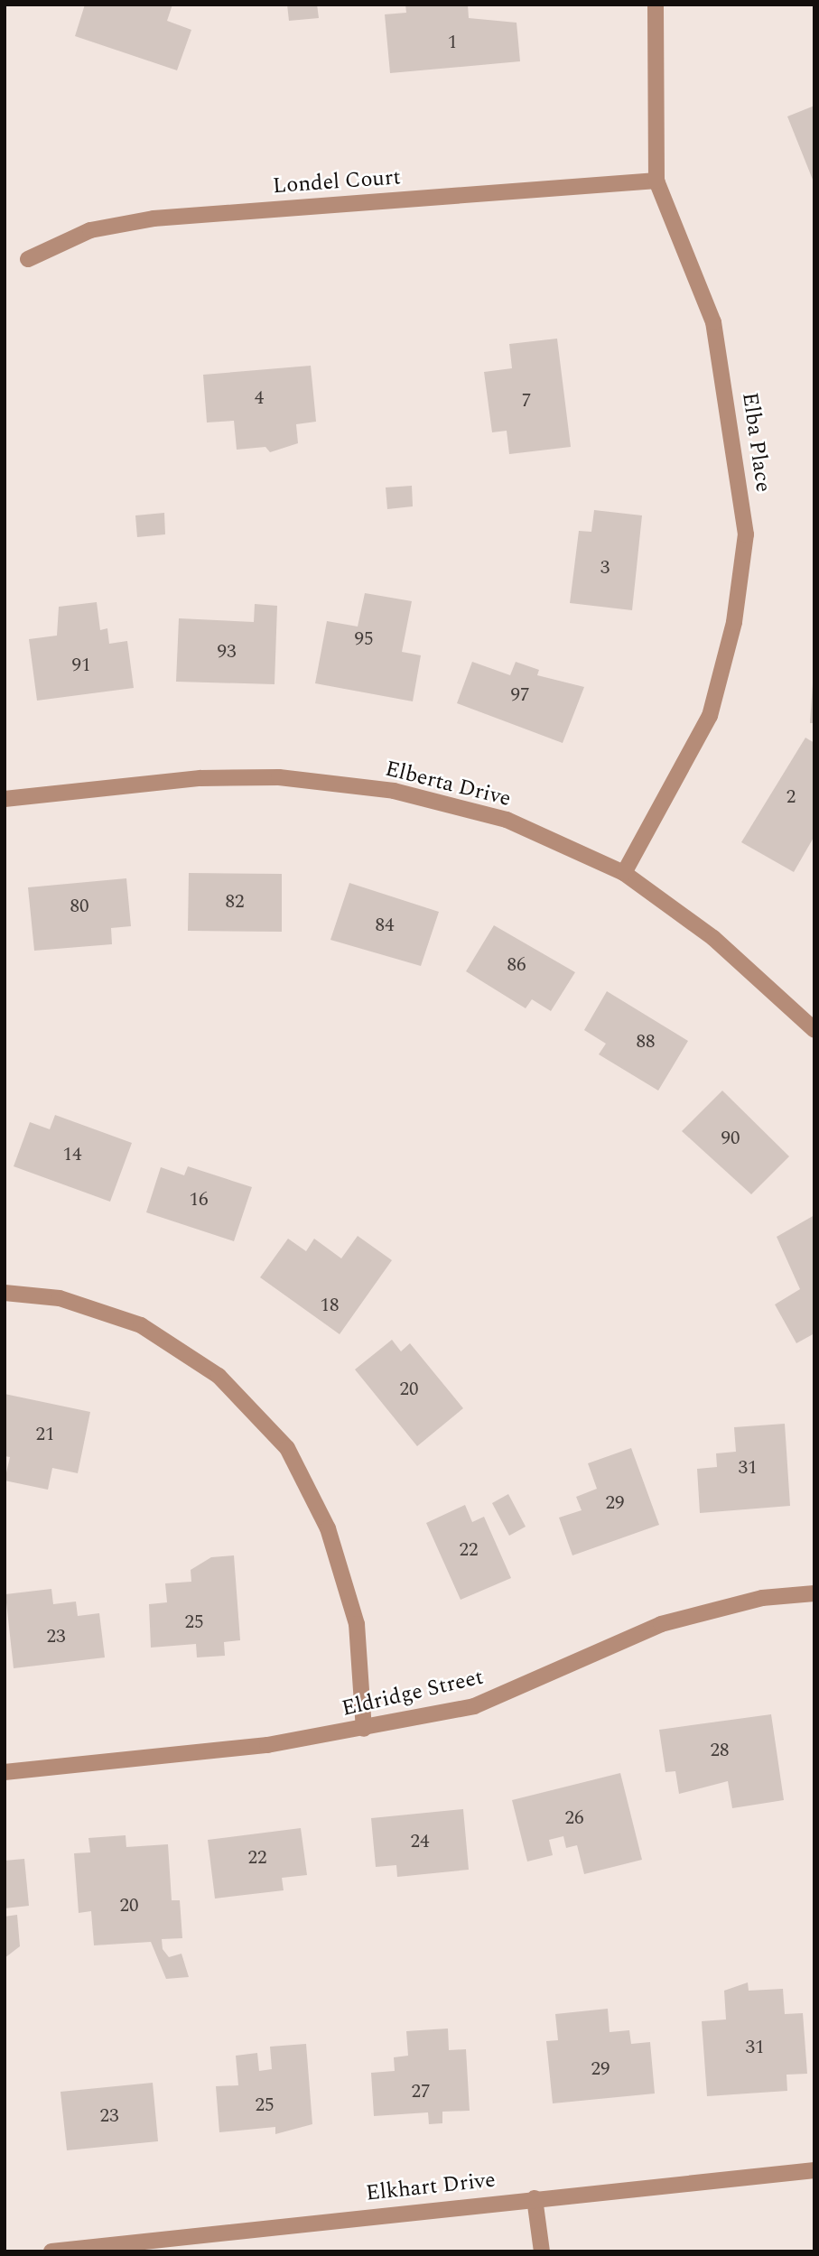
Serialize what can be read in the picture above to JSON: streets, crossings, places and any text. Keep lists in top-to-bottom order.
{
  "streets": {
    "street": [
      "Londel Court",
      "Elba Place",
      "Elberta Drive",
      "Eldridge Street",
      "Elkhart Drive"
    ]
  },
  "crossings": [
    ["Londel Court", "Elba Place"],
    ["Elba Place", "Elberta Drive"]
  ],
  "house_numbers": [
    "1",
    "4",
    "7",
    "3",
    "95",
    "93",
    "91",
    "97",
    "2",
    "82",
    "80",
    "84",
    "86",
    "88",
    "90",
    "14",
    "16",
    "18",
    "20",
    "21",
    "31",
    "29",
    "22",
    "25",
    "23",
    "28",
    "26",
    "24",
    "22",
    "20",
    "31",
    "29",
    "27",
    "25",
    "23"
  ]
}
